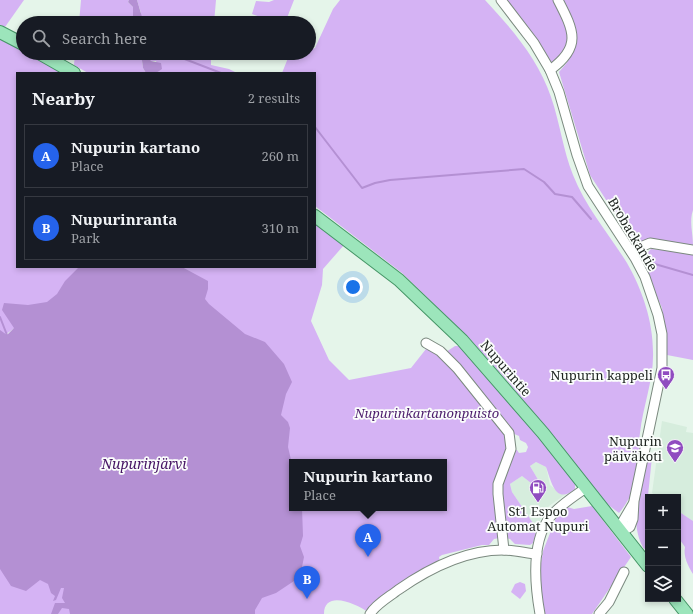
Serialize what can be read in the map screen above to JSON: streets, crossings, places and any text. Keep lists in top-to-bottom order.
{
  "streets": {
    "main road": ["Nupurintie"],
    "street": ["Brobackantie"]
  },
  "crossings": [
    ["Brobackantie", "Nupurintie"]
  ],
  "water": ["Nupurinjärvi"],
  "parks": ["Nupurinkartanonpuisto"],
  "places": {
    "bus stop": ["Nupurin kappeli"],
    "school or university": ["Nupurin päiväkoti"],
    "fuel station": ["St1 Espoo Automat Nupuri"]
  },
  "page": {
    "search": "Search here",
    "heading": ["Nearby", "2 results"],
    "list": [
      {
        "mark": "A",
        "name": "Nupurin kartano",
        "note": "Place",
        "value": "260 m"
      },
      {
        "mark": "B",
        "name": "Nupurinranta",
        "note": "Park",
        "value": "310 m"
      }
    ],
    "popup": ["Nupurin kartano", "Place"],
    "map_buttons": ["+", "−"],
    "pins": ["A", "B"]
  }
}
